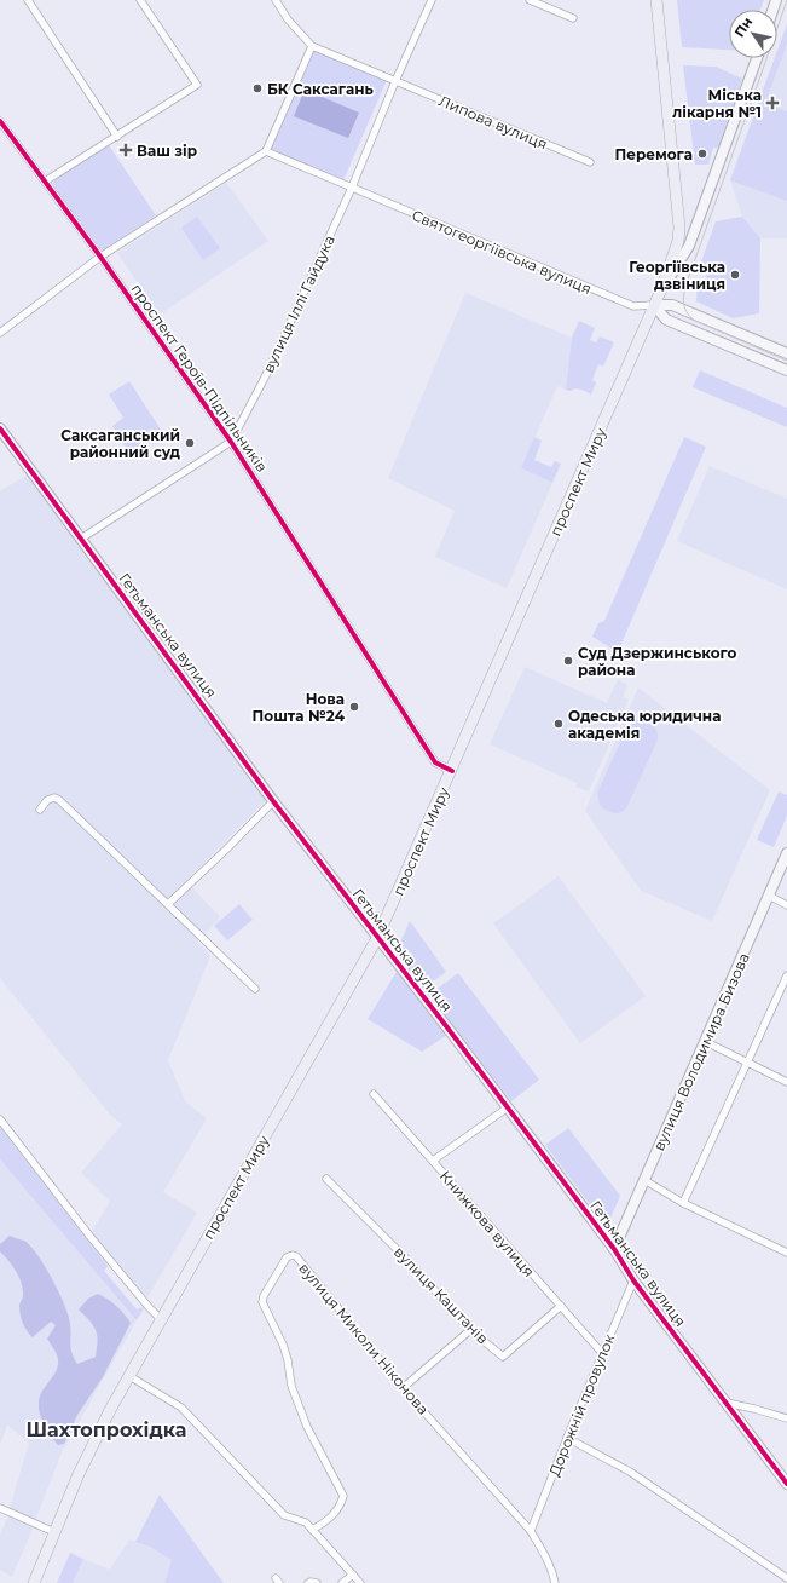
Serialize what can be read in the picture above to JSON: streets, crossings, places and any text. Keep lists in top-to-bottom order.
{
  "streets": {
    "main road": ["проспект Миру"],
    "street": [
      "Липова вулиця",
      "Святогеоргіївська вулиця",
      "вулиця Іллі Гайдука",
      "проспект Героїв-Підпільників",
      "Гетьманська вулиця",
      "вулиця Володимира Бизова",
      "Книжкова вулиця",
      "вулиця Каштанів",
      "вулиця Миколи Ніконова",
      "Дорожній провулок"
    ]
  },
  "crossings": [
    ["Липова вулиця", "вулиця Іллі Гайдука"],
    ["Святогеоргіївська вулиця", "вулиця Іллі Гайдука"],
    ["Святогеоргіївська вулиця", "проспект Миру"],
    ["вулиця Іллі Гайдука", "проспект Героїв-Підпільників"],
    ["вулиця Іллі Гайдука", "Гетьманська вулиця"],
    ["проспект Героїв-Підпільників", "проспект Миру"],
    ["проспект Миру", "Гетьманська вулиця"],
    ["Гетьманська вулиця", "вулиця Володимира Бизова"],
    ["Гетьманська вулиця", "Дорожній провулок"],
    ["Книжкова вулиця", "вулиця Каштанів"],
    ["Книжкова вулиця", "Дорожній провулок"],
    ["вулиця Миколи Ніконова", "Дорожній провулок"]
  ],
  "districts": ["Шахтопрохідка"],
  "places": {
    "other": [
      "БК Саксагань",
      "Перемога",
      "Георгіївська дзвіниця",
      "Саксаганський районний суд",
      "Суд Дзержинського района",
      "Нова Пошта №24",
      "Одеська юридична академія"
    ],
    "health": ["Міська лікарня №1", "Ваш зір"]
  },
  "north": "top left"
}
